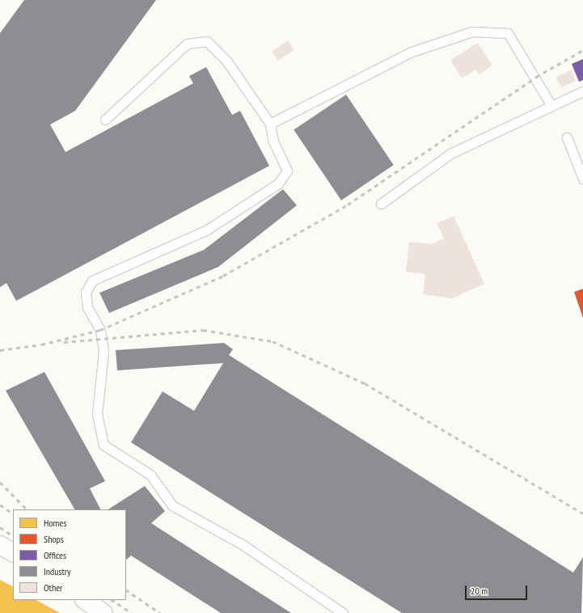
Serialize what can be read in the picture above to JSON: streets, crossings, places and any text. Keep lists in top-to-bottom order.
{
  "legend": [
    "Homes",
    "Shops",
    "Offices",
    "Industry",
    "Other"
  ],
  "scale_bar": "20 m"
}
